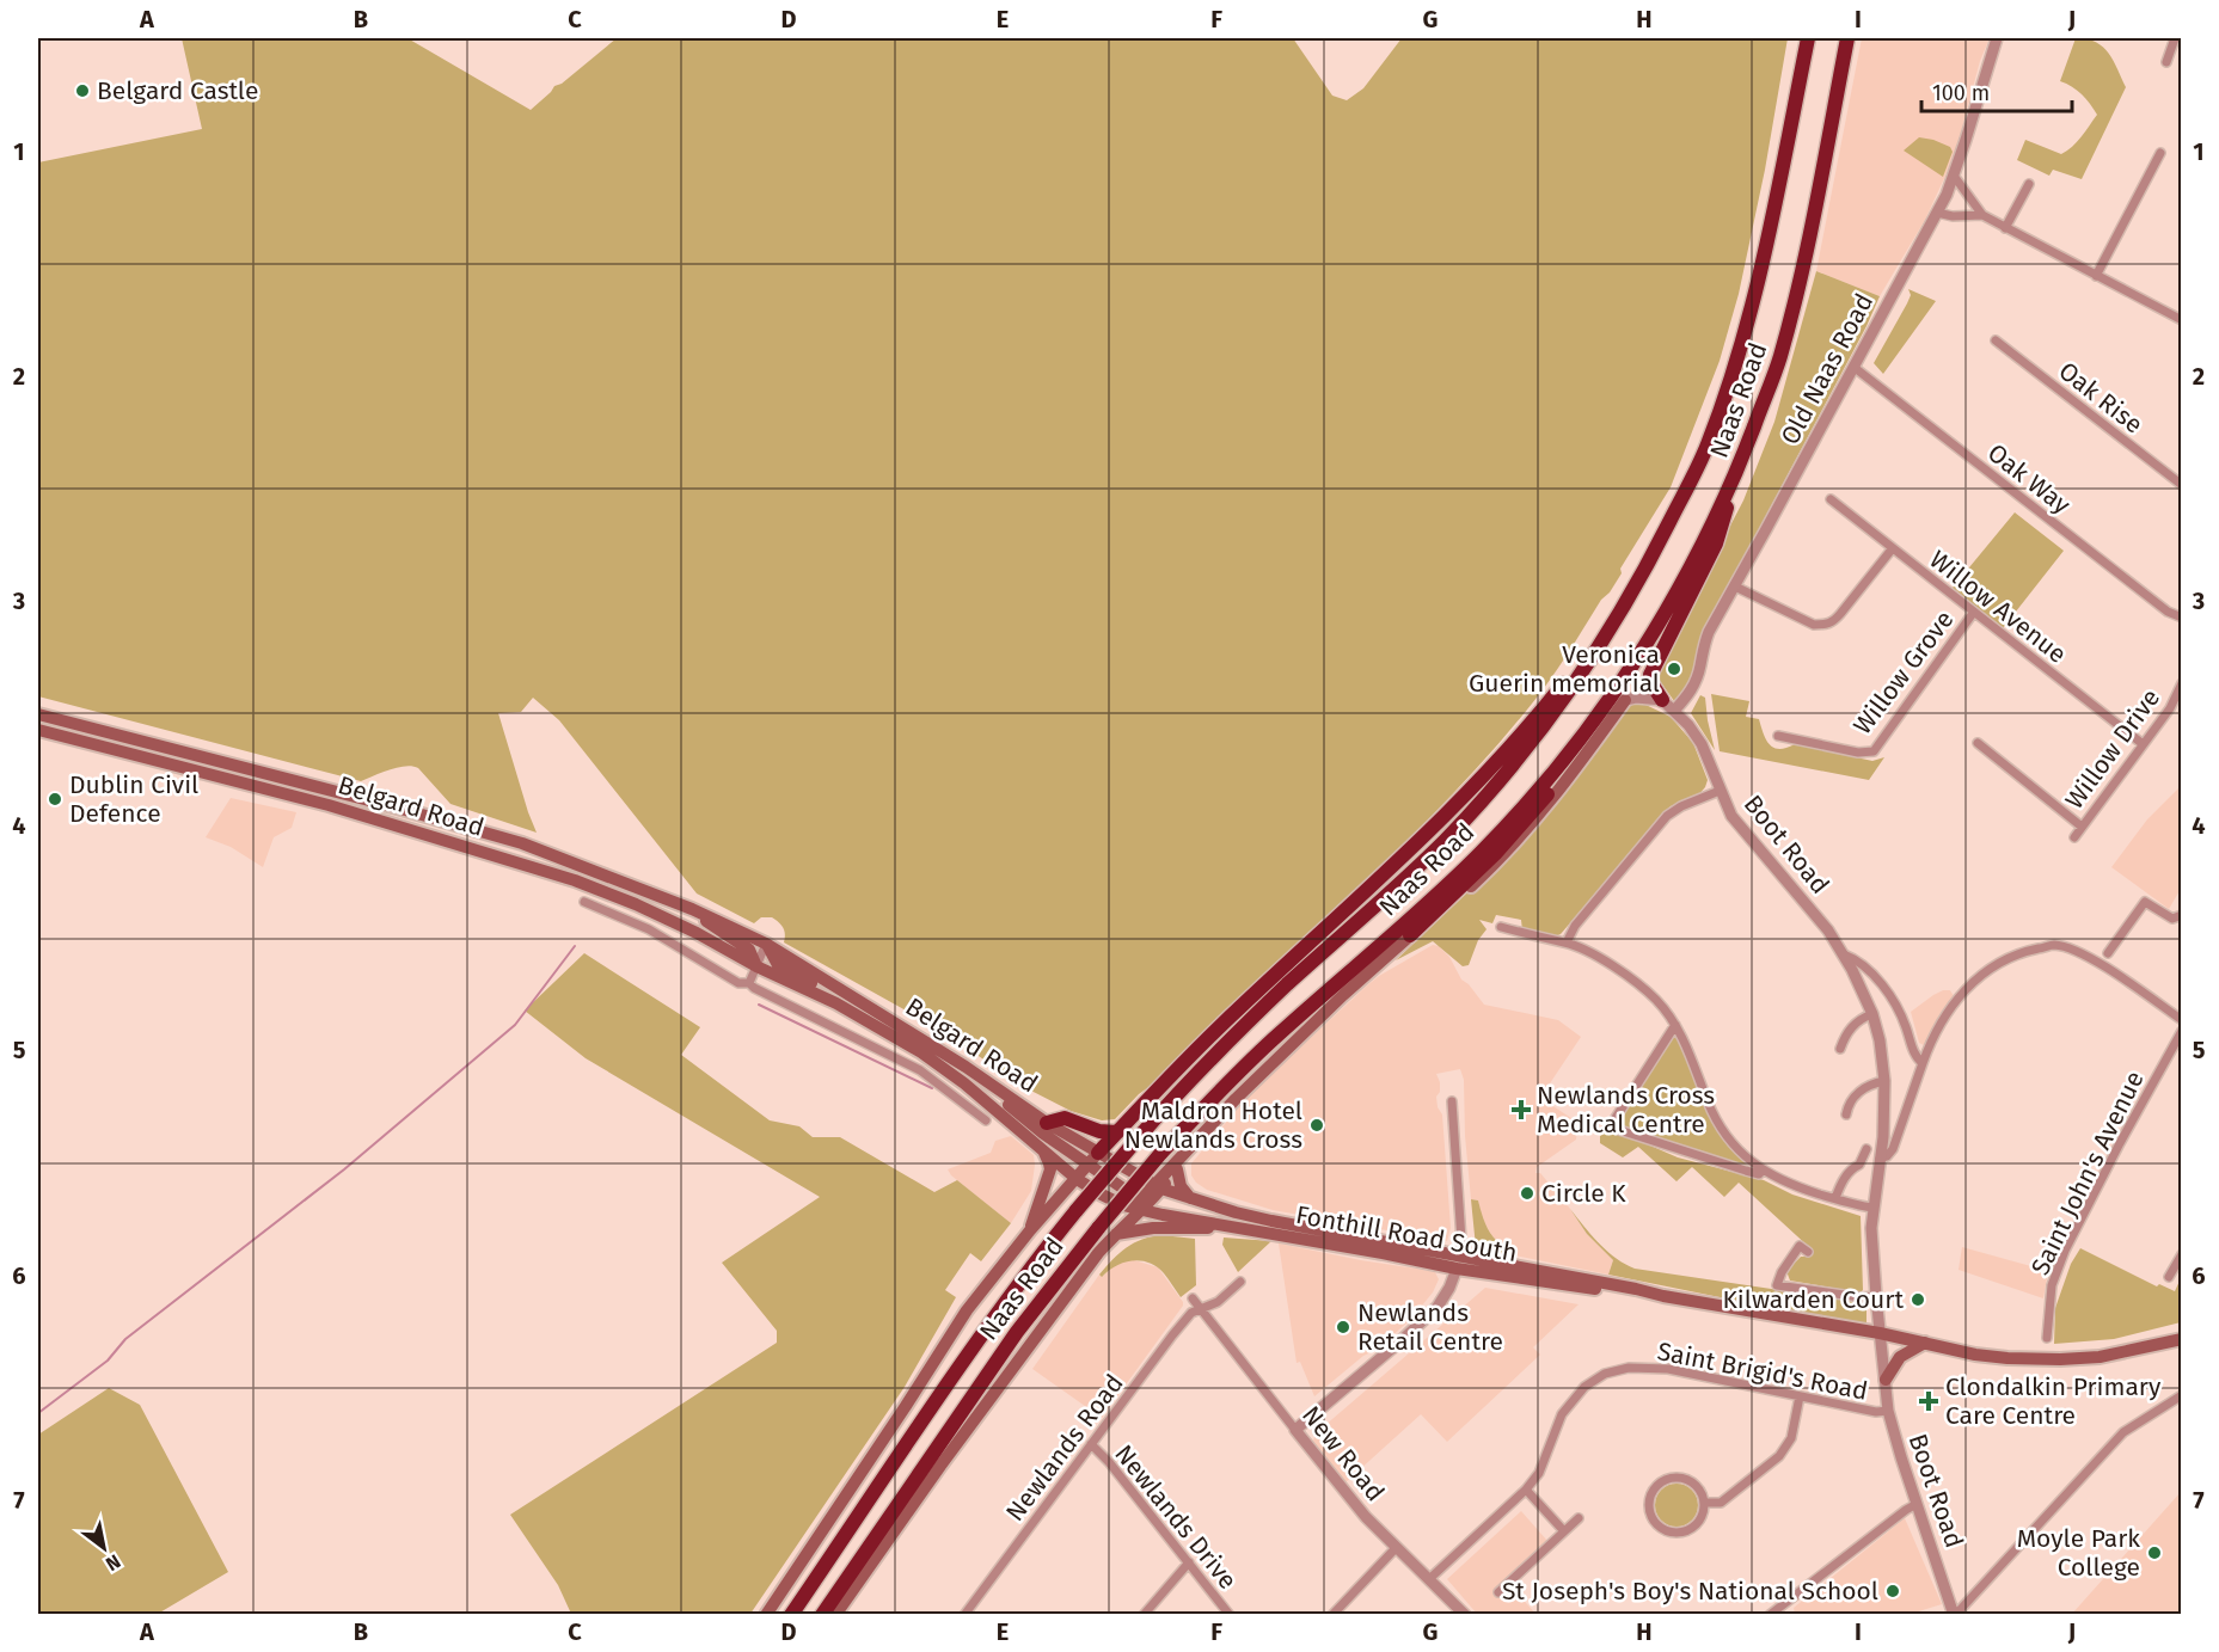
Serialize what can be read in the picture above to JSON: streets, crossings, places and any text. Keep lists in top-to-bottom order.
{
  "streets": {
    "highway": ["Naas Road"],
    "main road": ["Belgard Road", "Fonthill Road South"],
    "street": [
      "Old Naas Road",
      "Oak Rise",
      "Oak Way",
      "Willow Avenue",
      "Willow Grove",
      "Willow Drive",
      "Boot Road",
      "Saint John's Avenue",
      "Saint Brigid's Road",
      "Newlands Road",
      "New Road",
      "Newlands Drive"
    ]
  },
  "crossings": [
    ["Old Naas Road", "Oak Way"],
    ["Old Naas Road", "Boot Road"],
    ["Naas Road", "Belgard Road"],
    ["Naas Road", "Fonthill Road South"],
    ["Willow Avenue", "Willow Grove"],
    ["Willow Avenue", "Willow Drive"],
    ["Belgard Road", "Fonthill Road South"],
    ["Boot Road", "Fonthill Road South"],
    ["Boot Road", "Saint Brigid's Road"],
    ["Saint Brigid's Road", "New Road"],
    ["Newlands Road", "New Road"],
    ["Newlands Road", "Newlands Drive"]
  ],
  "places": {
    "other": [
      "Belgard Castle",
      "Veronica Guerin memorial",
      "Dublin Civil Defence",
      "Maldron Hotel Newlands Cross",
      "Circle K",
      "Kilwarden Court",
      "Newlands Retail Centre",
      "Moyle Park College",
      "St Joseph's Boy's National School"
    ],
    "health": ["Newlands Cross Medical Centre", "Clondalkin Primary Care Centre"]
  },
  "scale_bar": "100 m",
  "north": "bottom right",
  "grid": {
    "columns": [
      "A",
      "B",
      "C",
      "D",
      "E",
      "F",
      "G",
      "H",
      "I",
      "J"
    ],
    "rows": [
      "1",
      "2",
      "3",
      "4",
      "5",
      "6",
      "7"
    ]
  }
}
